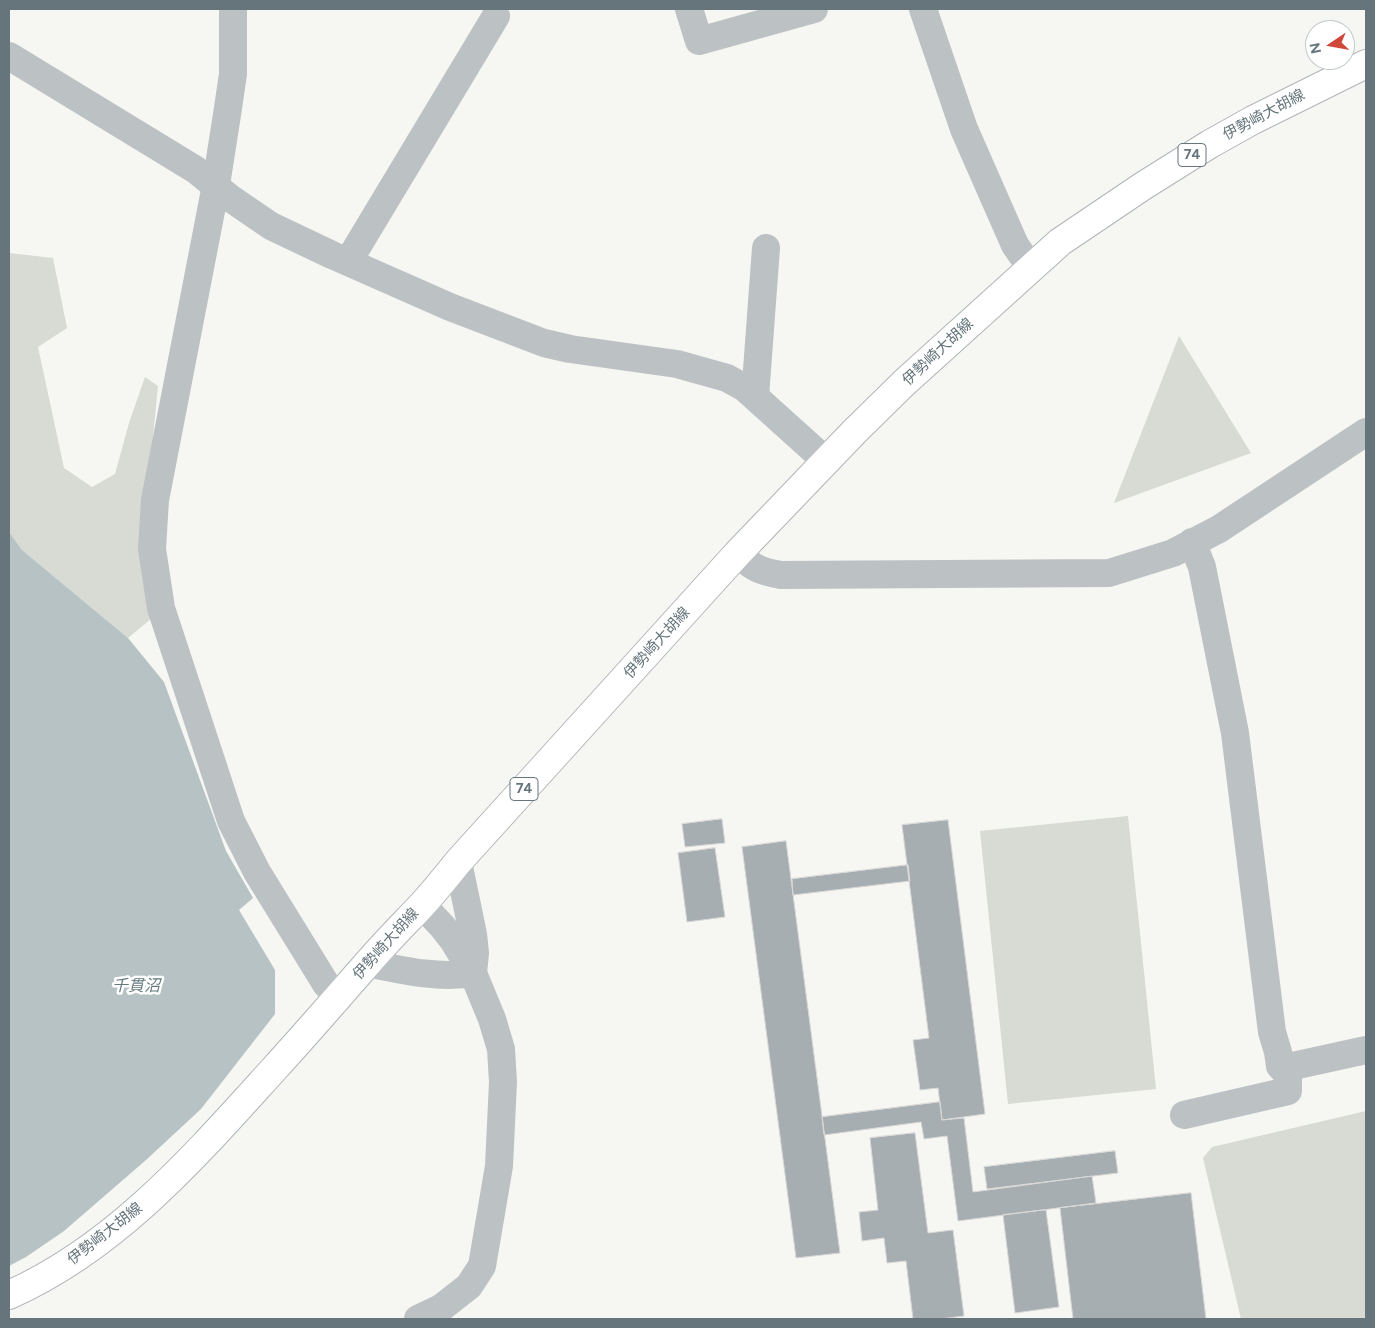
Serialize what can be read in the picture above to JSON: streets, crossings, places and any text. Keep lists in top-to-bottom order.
{
  "streets": {
    "main road": ["伊勢崎大胡線", "74"]
  },
  "water": ["千貫沼"],
  "north": "left"
}
